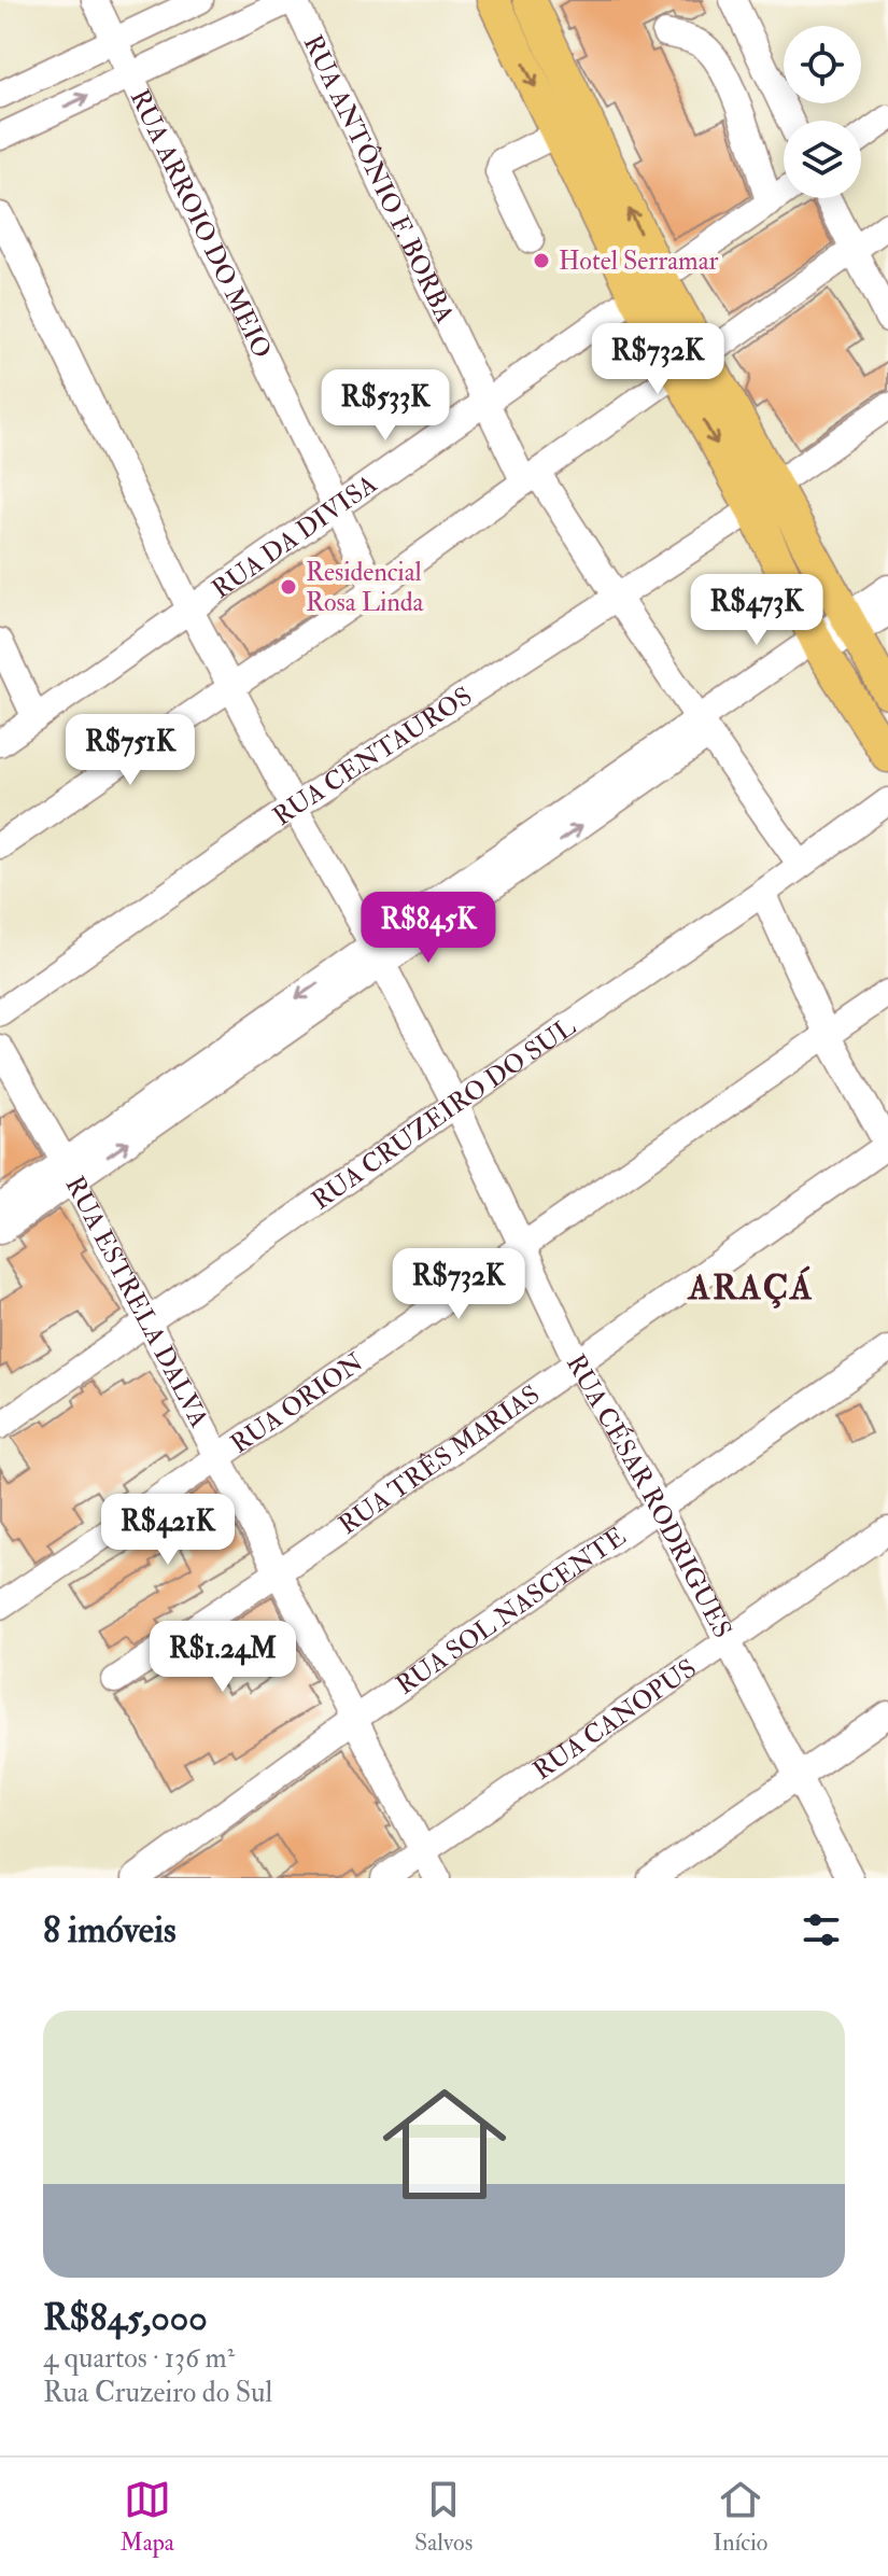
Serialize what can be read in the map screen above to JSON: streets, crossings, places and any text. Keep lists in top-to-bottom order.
{
  "streets": {
    "street": [
      "RUA ANTÔNIO F. BORBA",
      "RUA ARROIO DO MEIO",
      "RUA DA DIVISA",
      "RUA CENTAUROS",
      "RUA CRUZEIRO DO SUL",
      "RUA ESTRELA DALVA",
      "RUA ORION",
      "RUA TRÊS MARIAS",
      "RUA CÉSAR RODRIGUES",
      "RUA SOL NASCENTE",
      "RUA CANOPUS"
    ]
  },
  "crossings": [
    ["RUA ANTÔNIO F. BORBA", "RUA DA DIVISA"],
    ["RUA ANTÔNIO F. BORBA", "RUA CENTAUROS"],
    ["RUA ANTÔNIO F. BORBA", "RUA CRUZEIRO DO SUL"],
    ["RUA ARROIO DO MEIO", "RUA DA DIVISA"],
    ["RUA DA DIVISA", "RUA CÉSAR RODRIGUES"],
    ["RUA CENTAUROS", "RUA CÉSAR RODRIGUES"],
    ["RUA CRUZEIRO DO SUL", "RUA ESTRELA DALVA"],
    ["RUA CRUZEIRO DO SUL", "RUA CÉSAR RODRIGUES"],
    ["RUA ESTRELA DALVA", "RUA ORION"],
    ["RUA ESTRELA DALVA", "RUA TRÊS MARIAS"],
    ["RUA ESTRELA DALVA", "RUA SOL NASCENTE"],
    ["RUA ESTRELA DALVA", "RUA CANOPUS"],
    ["RUA ORION", "RUA CÉSAR RODRIGUES"],
    ["RUA TRÊS MARIAS", "RUA CÉSAR RODRIGUES"],
    ["RUA CÉSAR RODRIGUES", "RUA SOL NASCENTE"],
    ["RUA CÉSAR RODRIGUES", "RUA CANOPUS"]
  ],
  "districts": ["ARAÇÁ"],
  "places": ["Hotel Serramar", "Residencial Rosa Linda"],
  "page": {
    "price": [
      "R$732K",
      "R$533K",
      "R$473K",
      "R$751K",
      "R$845K",
      "R$732K",
      "R$421K",
      "R$1.24M"
    ],
    "heading": "8 imóveis",
    "list": [
      {
        "name": "R$845,000",
        "note": "4 quartos · 136 m² · Rua Cruzeiro do Sul"
      }
    ],
    "tabs": ["Mapa", "Salvos", "Início"]
  }
}
